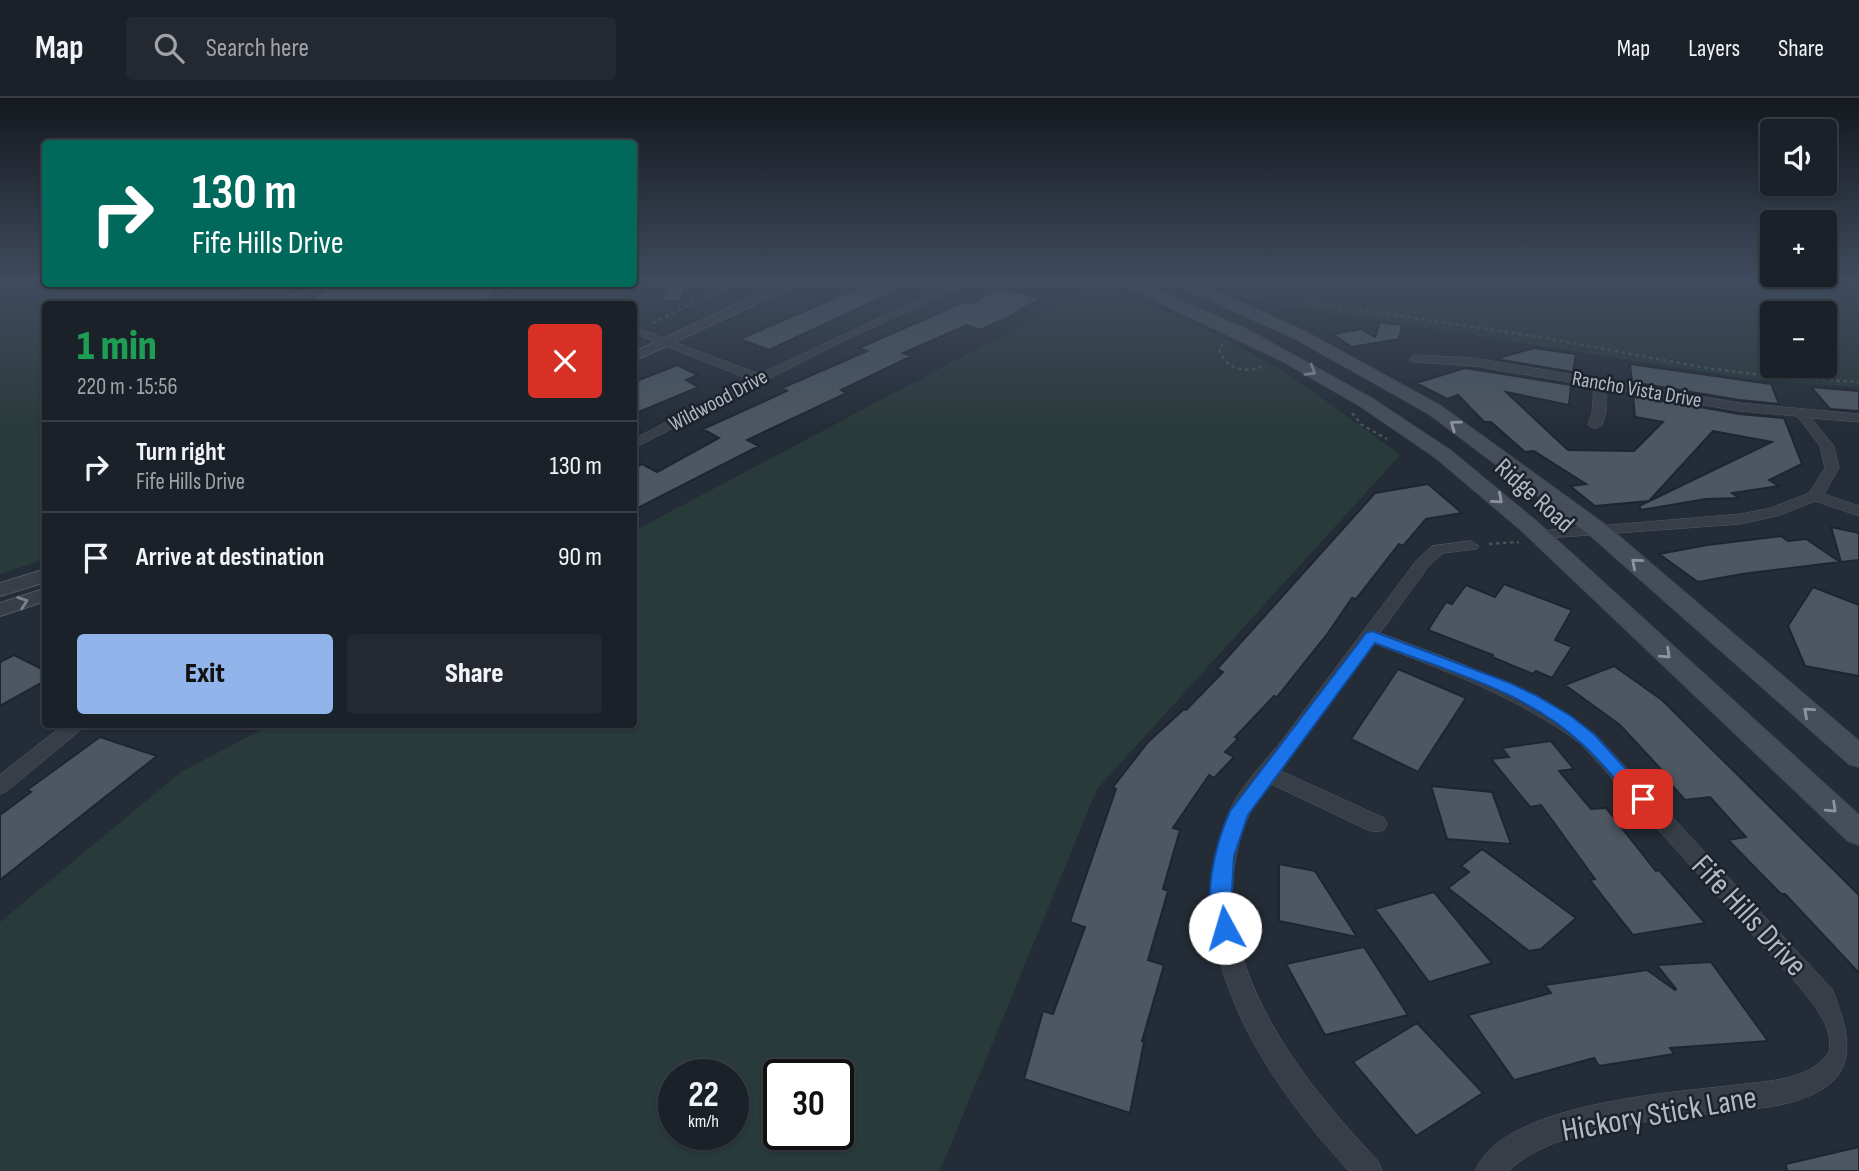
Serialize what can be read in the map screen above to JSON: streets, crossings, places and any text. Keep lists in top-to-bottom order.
{
  "streets": {
    "main road": ["Ridge Road"],
    "street": [
      "Rancho Vista Drive",
      "Wildwood Drive",
      "Fife Hills Drive",
      "Hickory Stick Lane"
    ]
  },
  "crossings": [
    ["Fife Hills Drive", "Hickory Stick Lane"]
  ],
  "page": {
    "header": "Map",
    "search": "Search here",
    "nav": ["Map", "Layers", "Share"],
    "map_buttons": ["+", "−"],
    "turn": ["130 m", "Fife Hills Drive"],
    "heading": ["1 min", "220 m · 15:56"],
    "list": [
      {
        "name": "Turn right",
        "note": "Fife Hills Drive",
        "value": "130 m"
      },
      {
        "name": "Arrive at destination",
        "value": "90 m"
      }
    ],
    "buttons": ["Exit", "Share"],
    "speed": "22 km/h",
    "limit": "30"
  }
}
